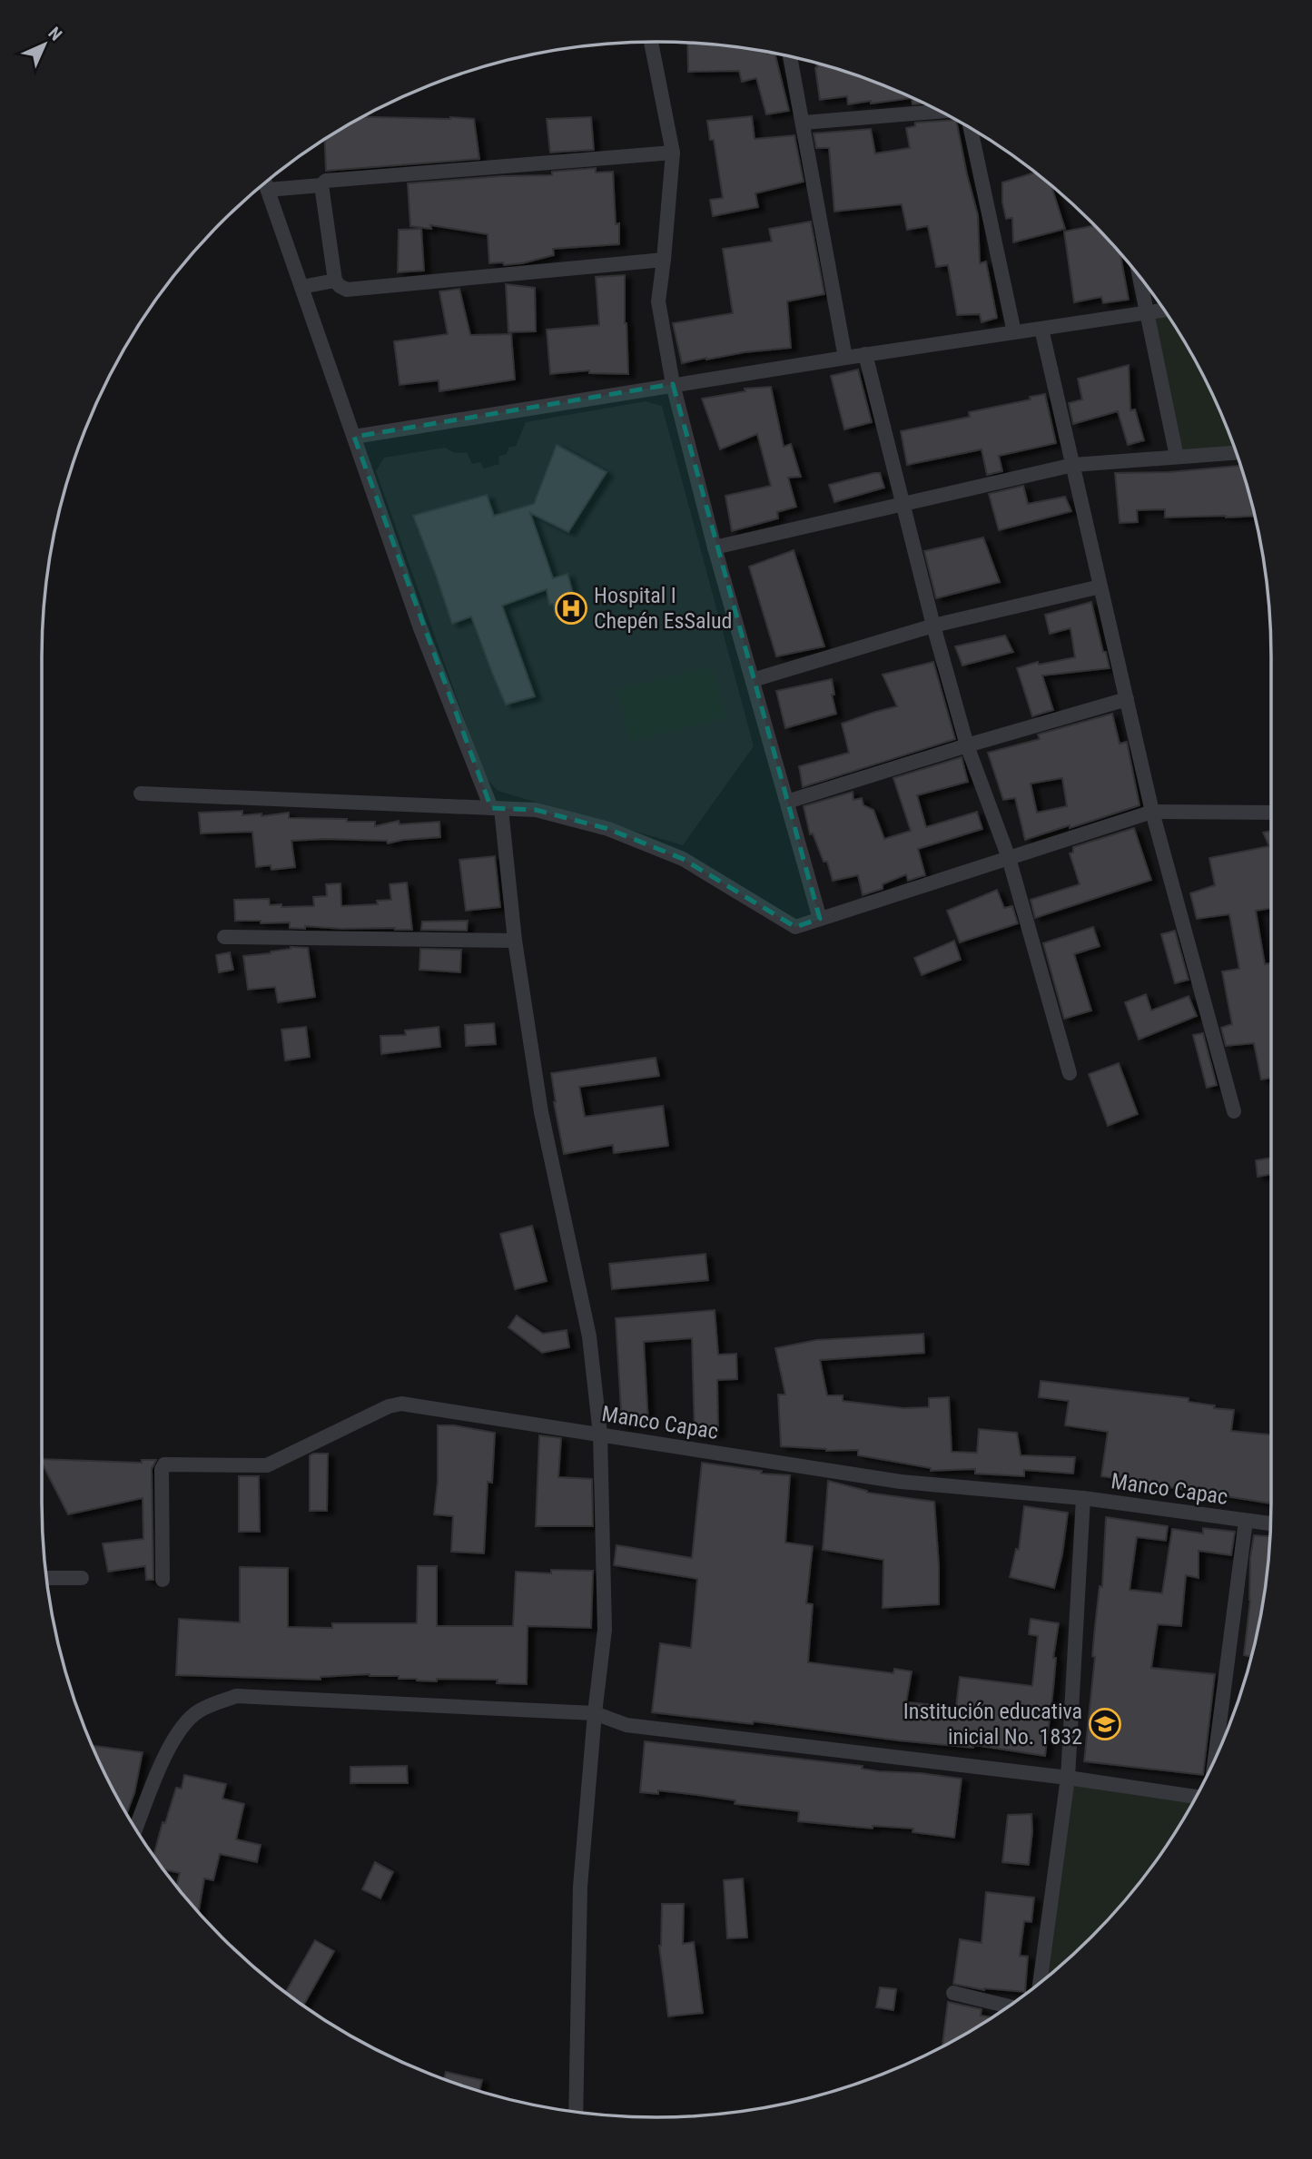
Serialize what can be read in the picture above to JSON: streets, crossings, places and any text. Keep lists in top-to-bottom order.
{
  "streets": {
    "street": ["Manco Capac"]
  },
  "places": {
    "hospital": ["Hospital I Chepén EsSalud"],
    "school or university": ["Institución educativa inicial No. 1832"]
  },
  "north": "top right"
}
